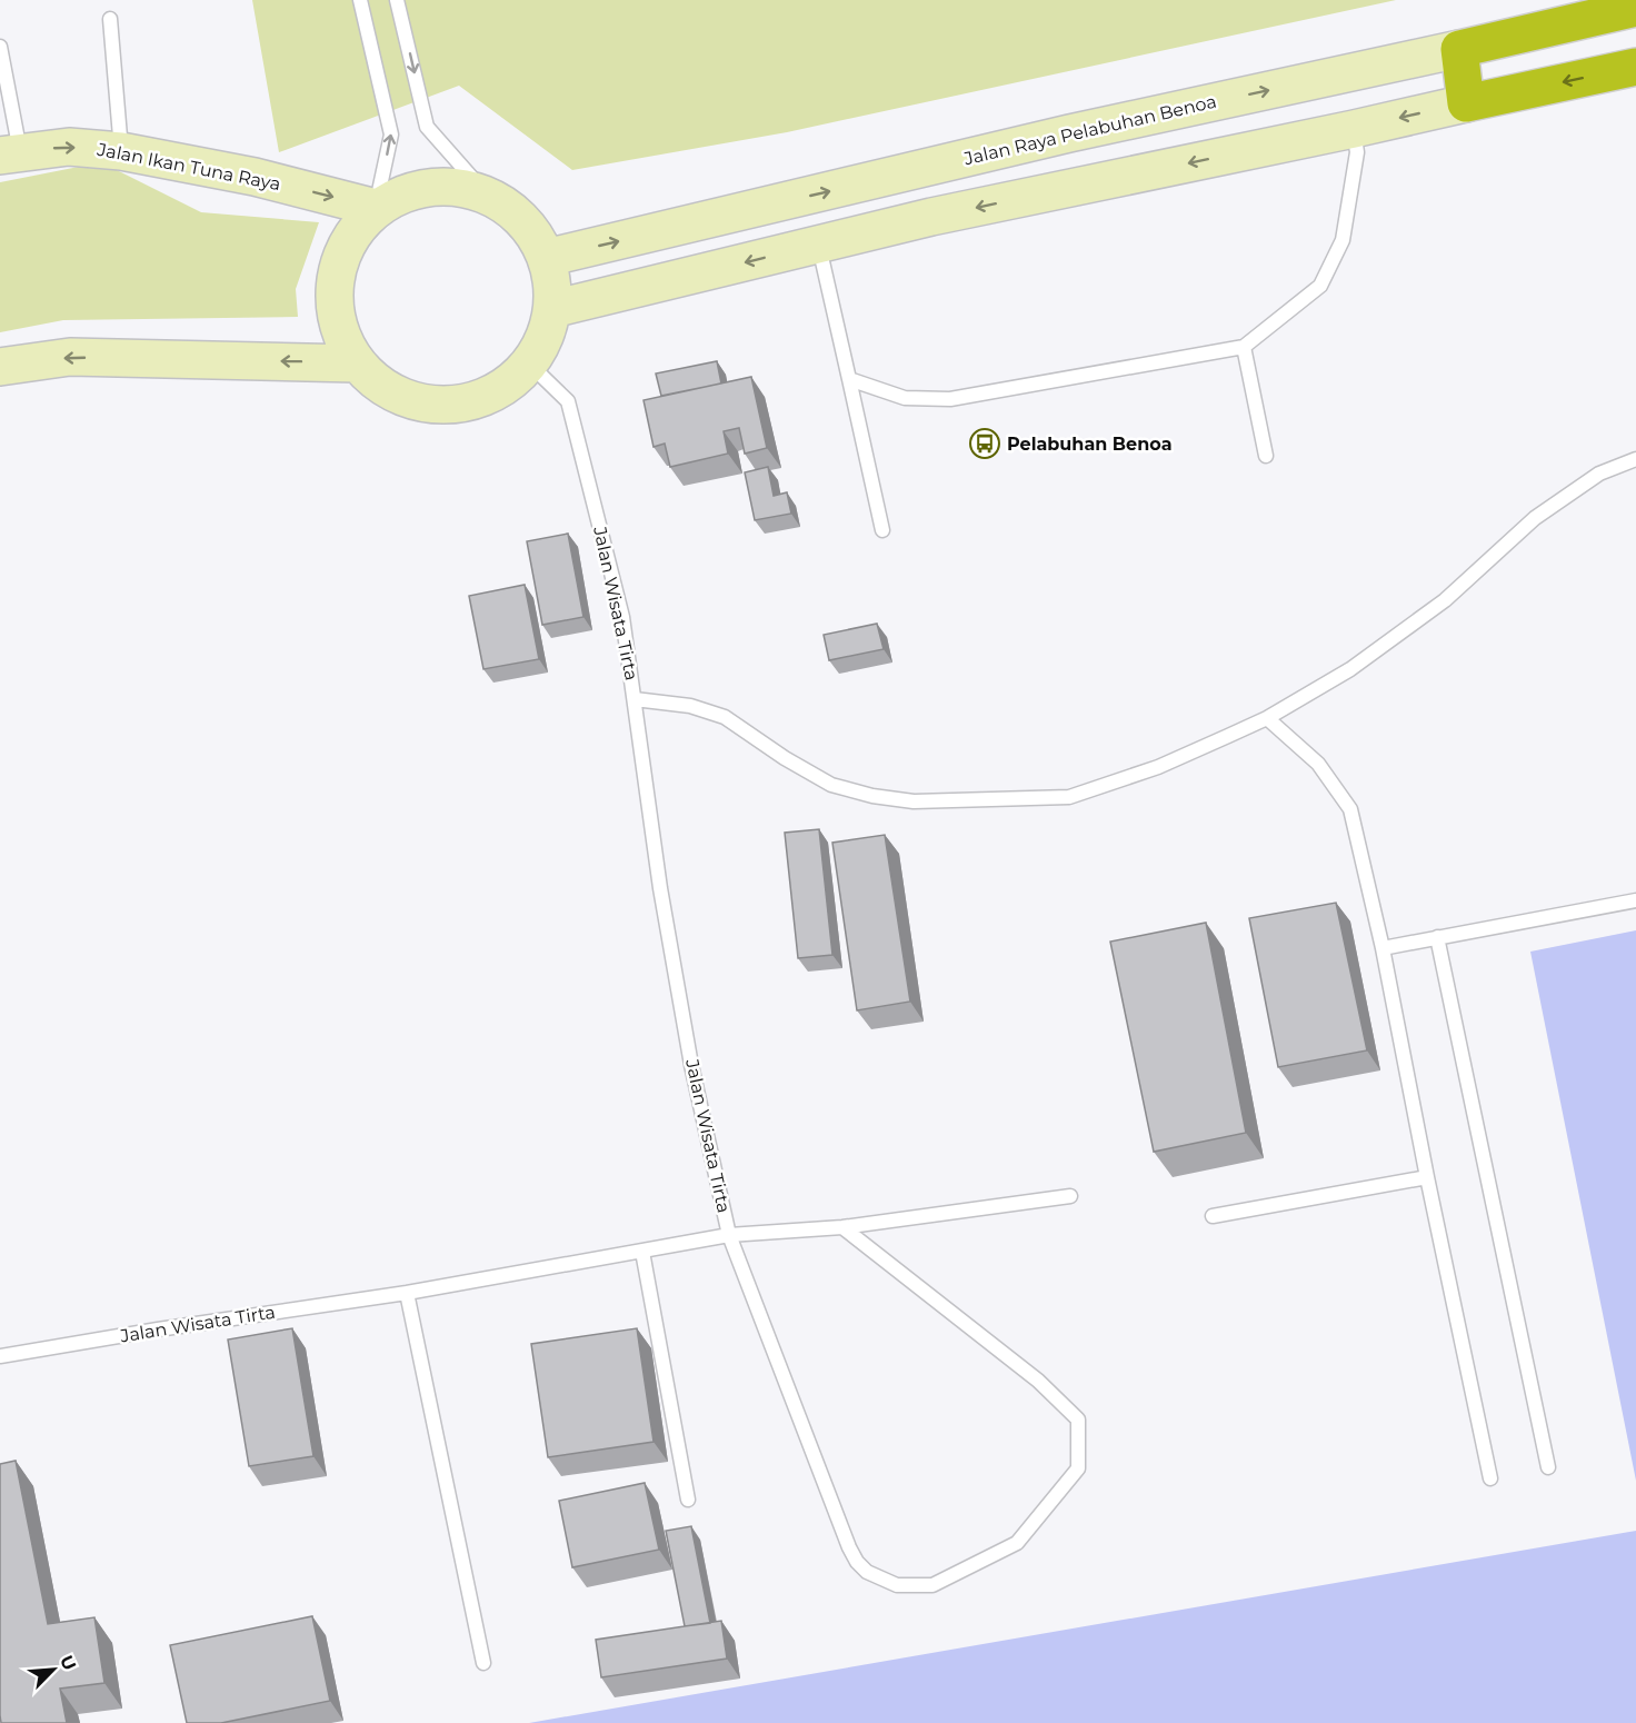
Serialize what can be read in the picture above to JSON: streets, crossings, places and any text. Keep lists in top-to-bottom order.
{
  "streets": {
    "highway": ["Jalan Raya Pelabuhan Benoa"],
    "street": ["Jalan Ikan Tuna Raya"],
    "lane": ["Jalan Wisata Tirta"]
  },
  "crossings": [
    ["Jalan Raya Pelabuhan Benoa", "Jalan Ikan Tuna Raya"],
    ["Jalan Raya Pelabuhan Benoa", "Jalan Wisata Tirta"],
    ["Jalan Ikan Tuna Raya", "Jalan Wisata Tirta"]
  ],
  "one_way": ["Jalan Raya Pelabuhan Benoa"],
  "places": {
    "bus stop": ["Pelabuhan Benoa"]
  },
  "north": "top right"
}
